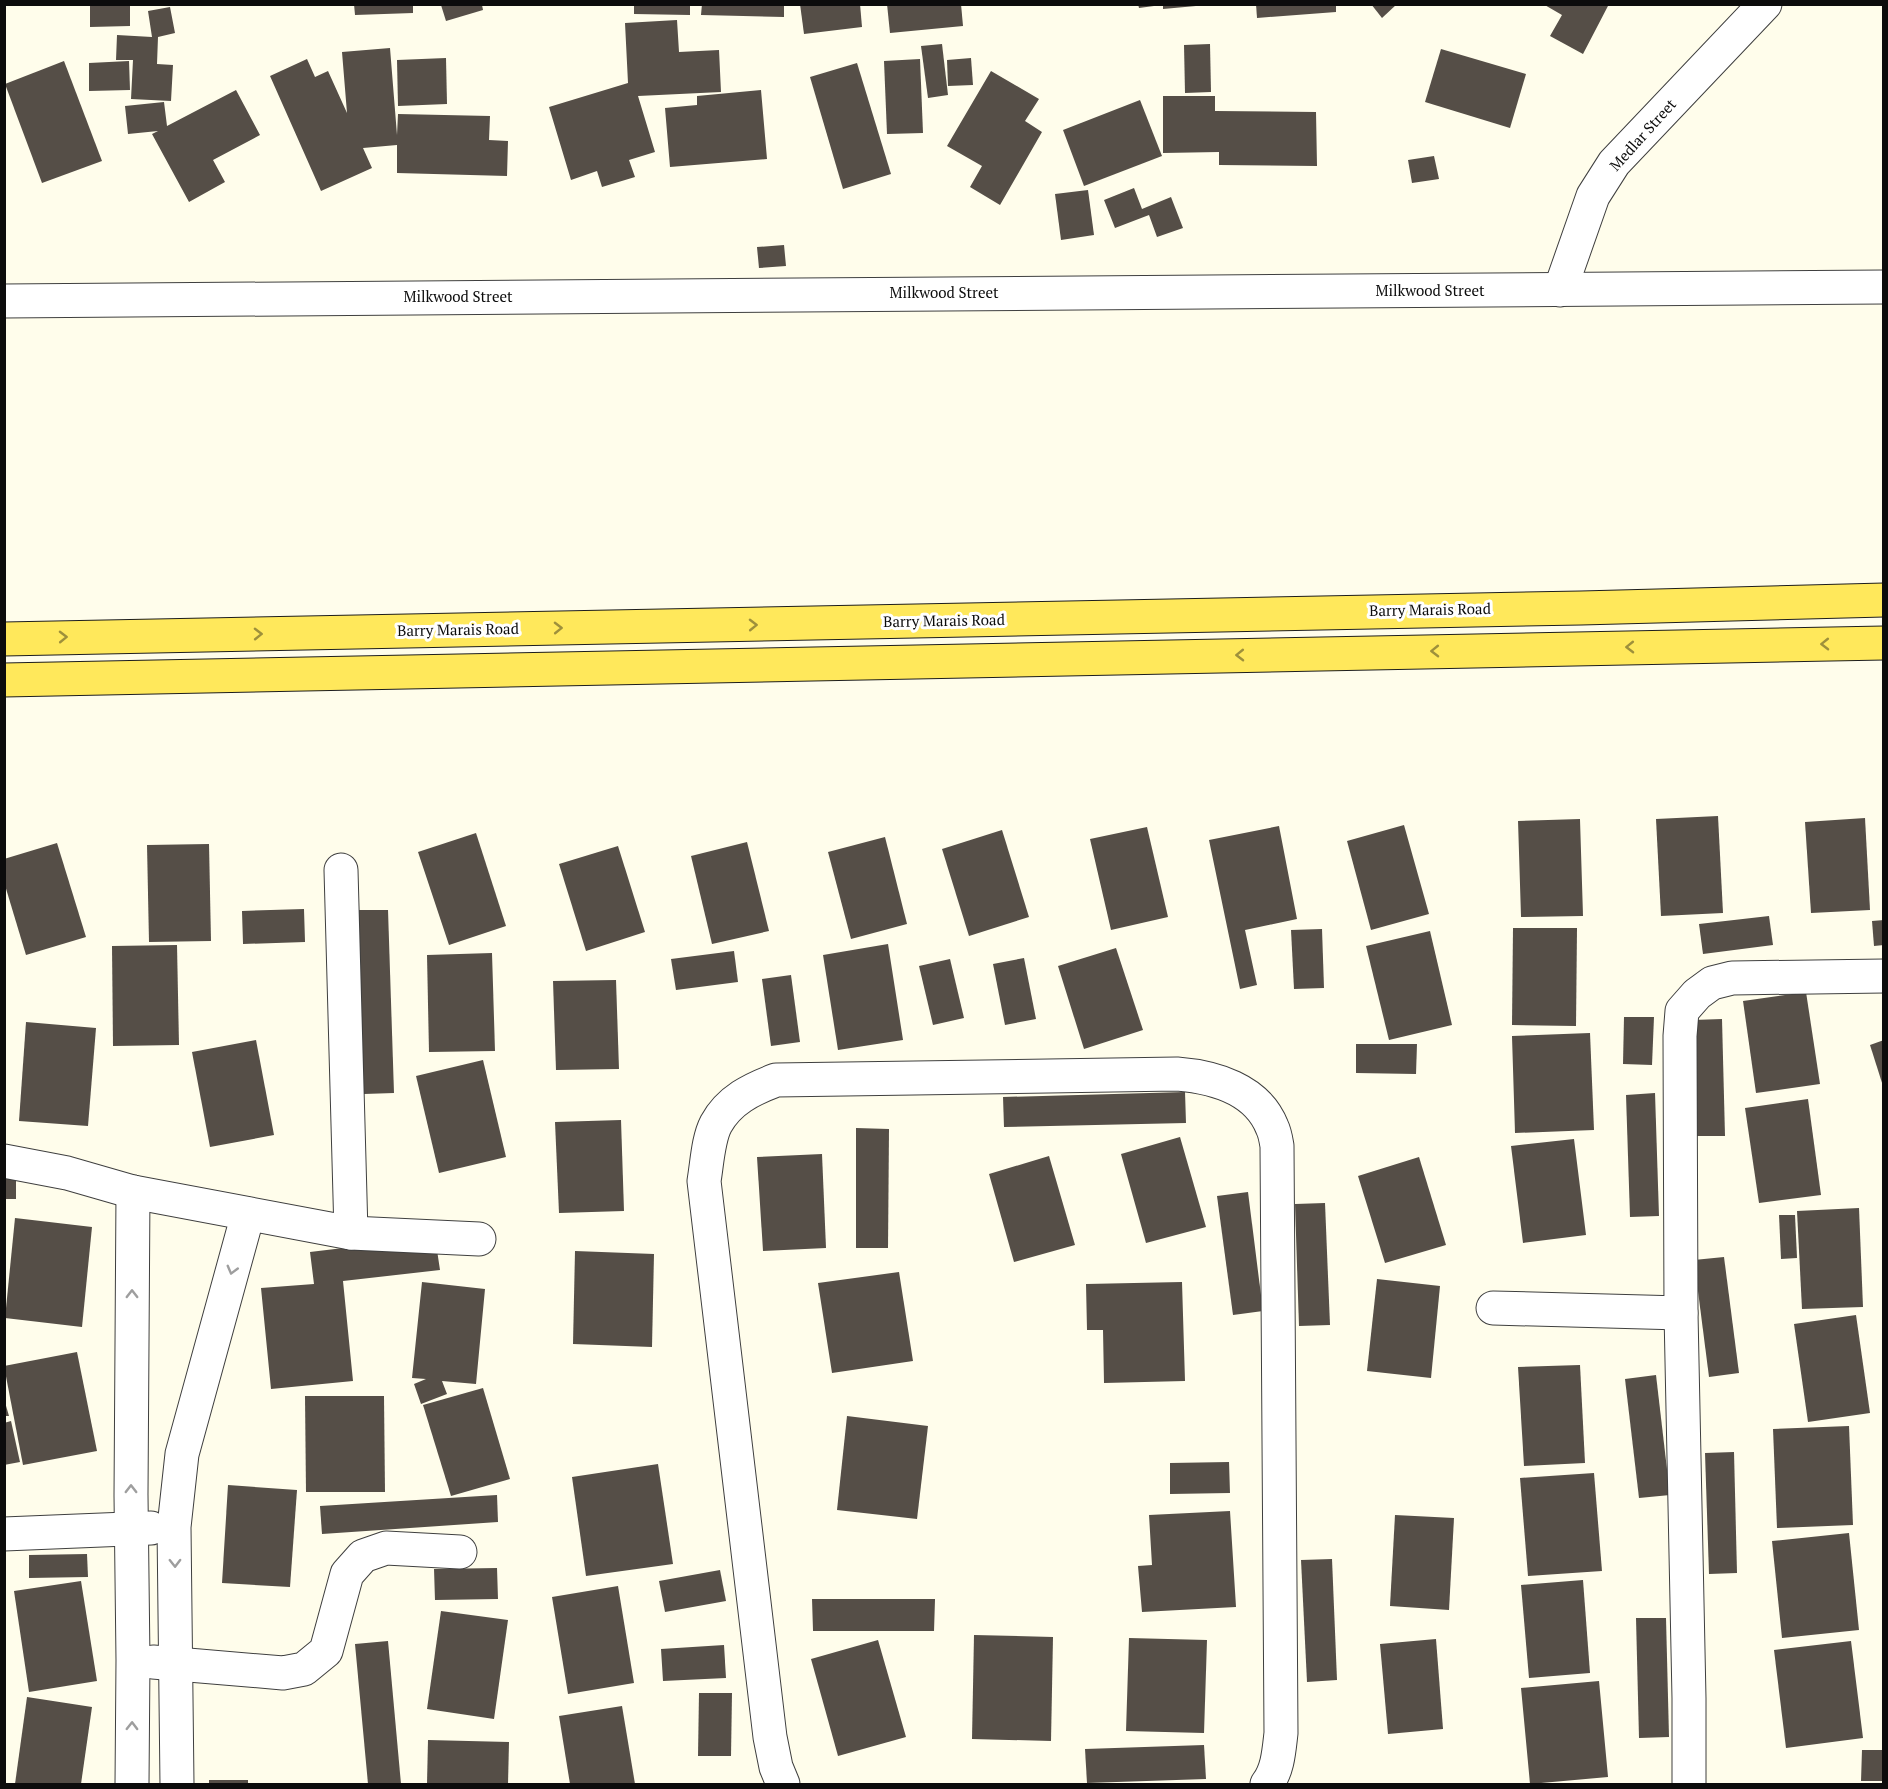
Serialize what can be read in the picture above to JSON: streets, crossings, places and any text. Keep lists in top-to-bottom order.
{
  "streets": {
    "main road": ["Barry Marais Road"],
    "street": ["Medlar Street", "Milkwood Street"]
  },
  "crossings": [
    ["Medlar Street", "Milkwood Street"]
  ]
}
